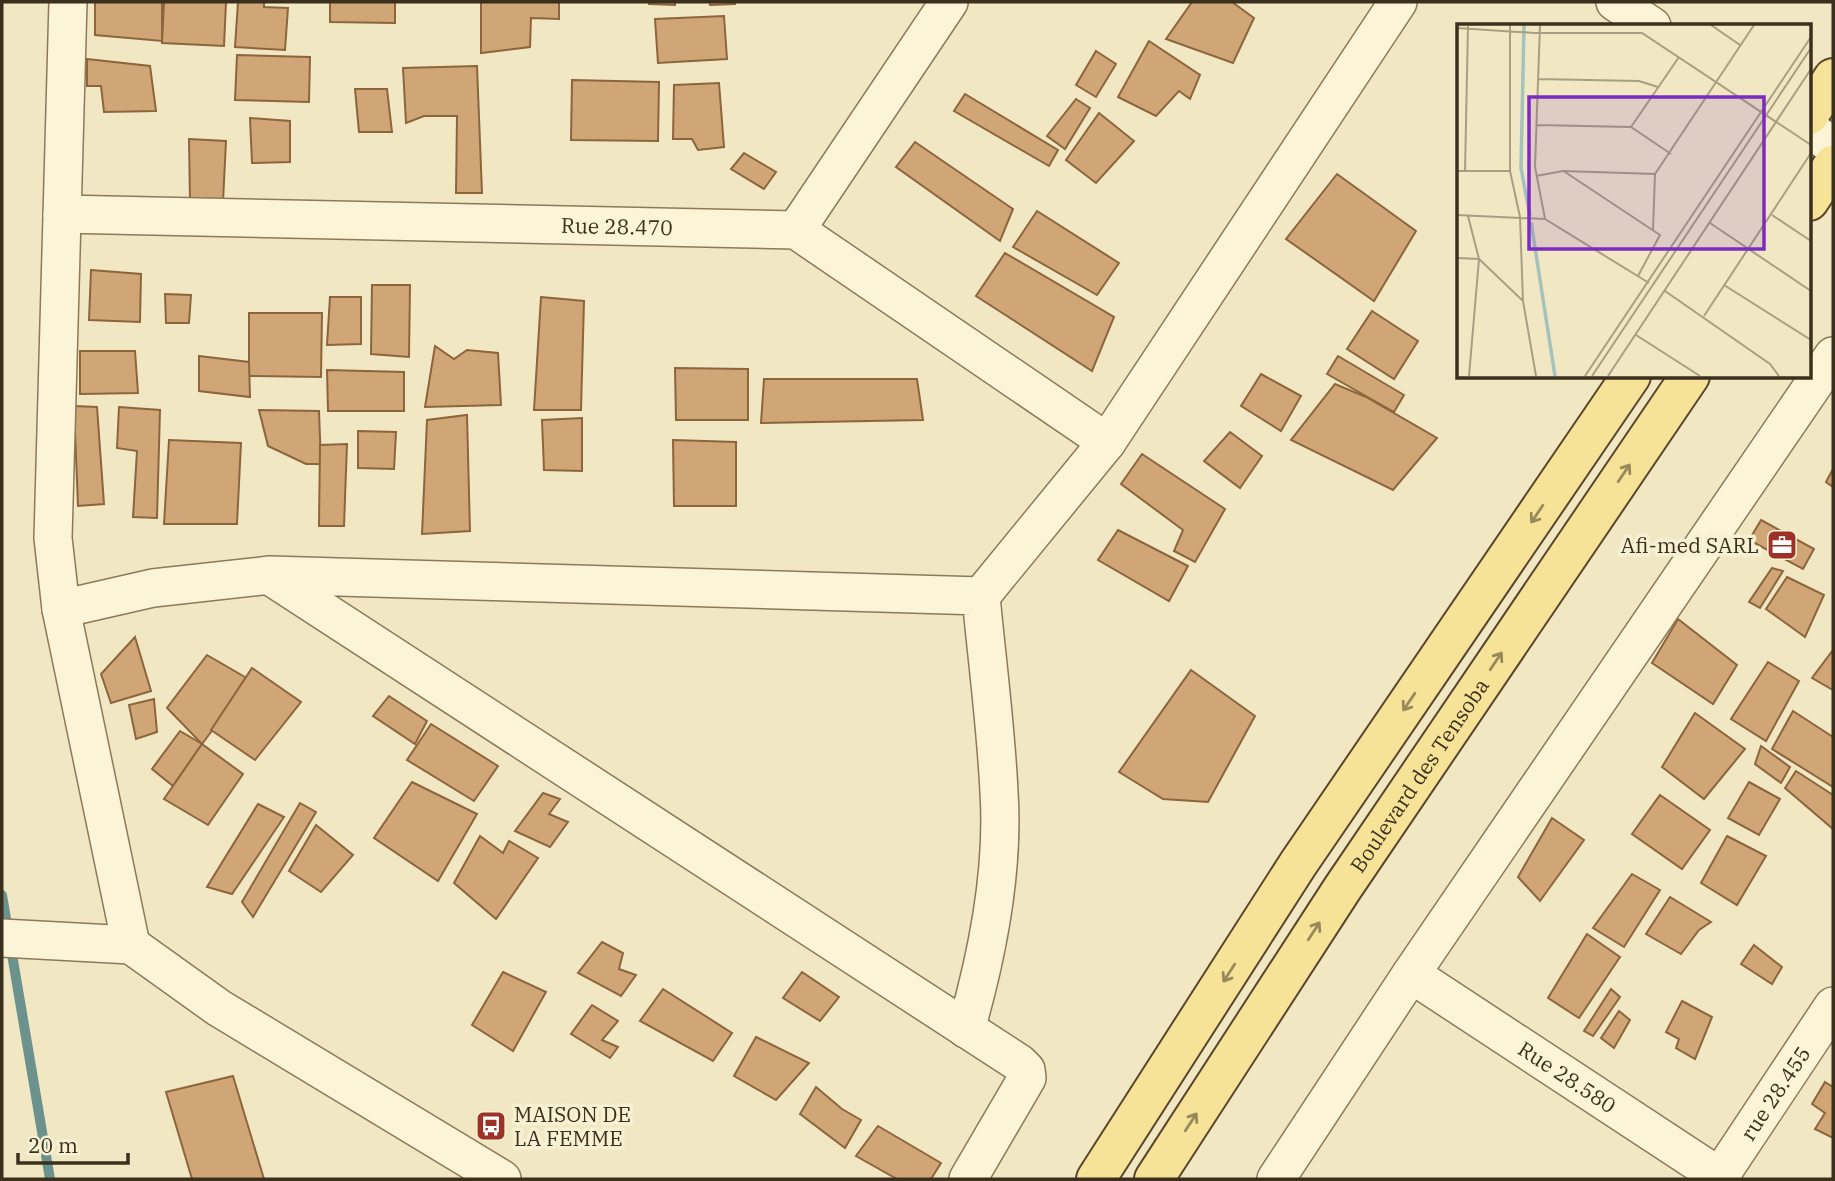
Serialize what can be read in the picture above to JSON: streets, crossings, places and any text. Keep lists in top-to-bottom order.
{
  "streets": {
    "main road": ["Boulevard des Tensoba"],
    "street": ["Rue 28.470", "Rue 28.580", "rue 28.455"]
  },
  "crossings": [
    ["Rue 28.580", "rue 28.455"]
  ],
  "places": {
    "office": ["Afi-med SARL"],
    "bus stop": ["MAISON DE LA FEMME"]
  },
  "scale_bar": "20 m"
}
